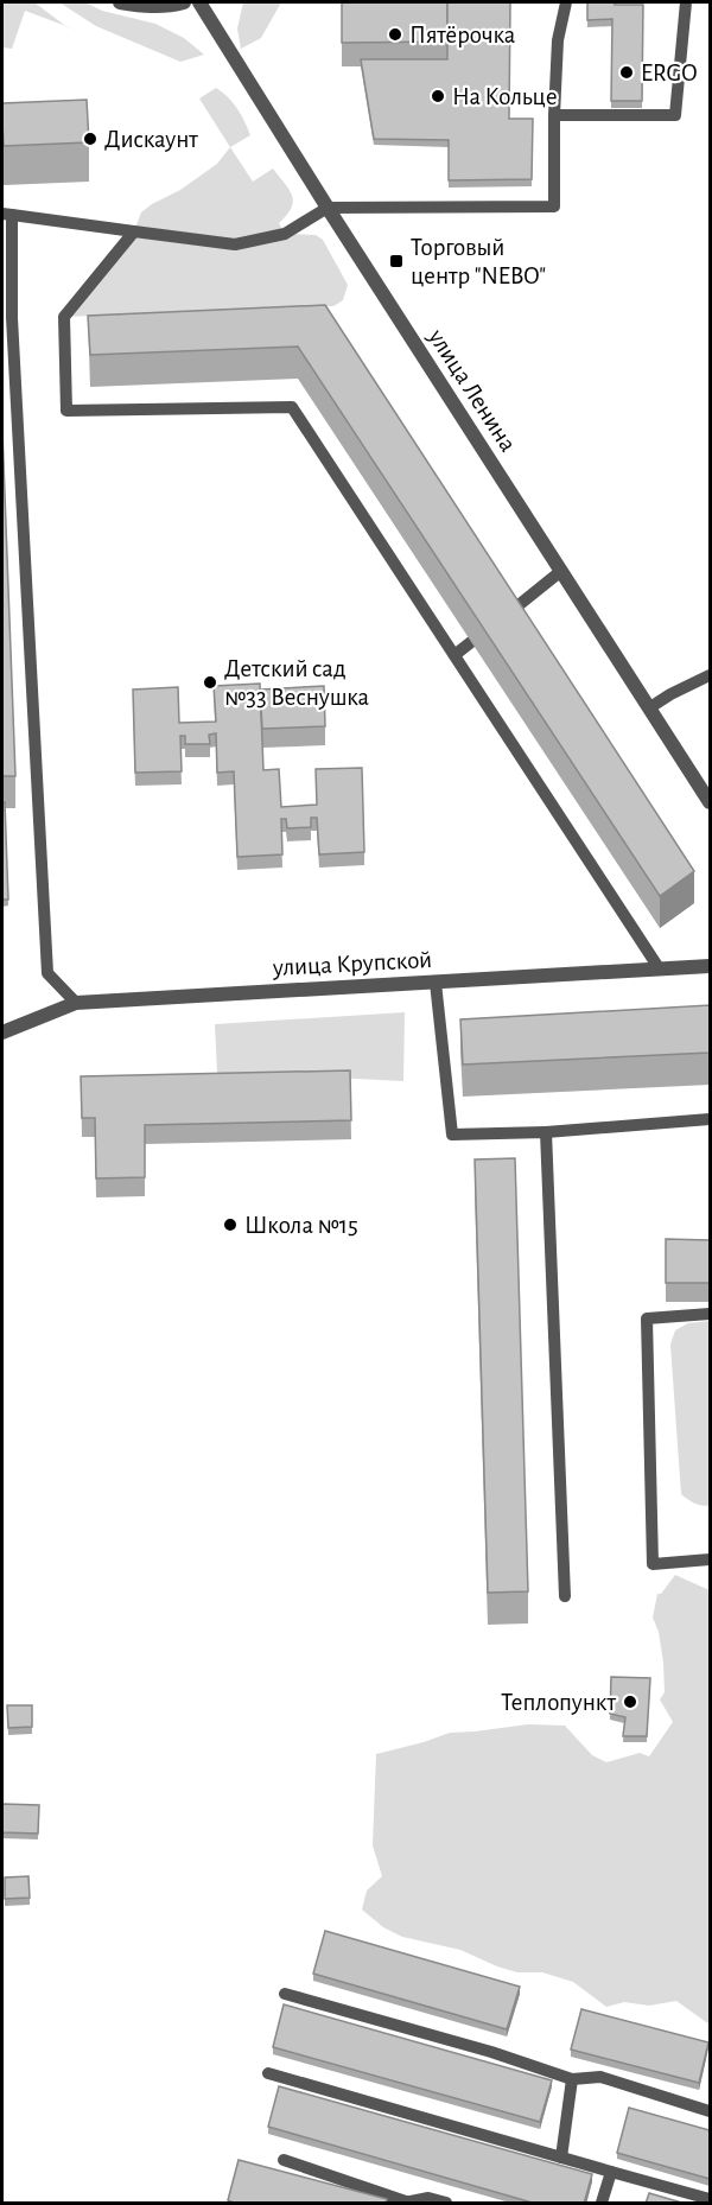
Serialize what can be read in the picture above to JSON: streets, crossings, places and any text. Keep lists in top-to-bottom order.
{
  "streets": {
    "street": ["улица Ленина", "улица Крупской"]
  },
  "places": {
    "other": [
      "Пятёрочка",
      "ERGO",
      "На Кольце",
      "Дискаунт",
      "Детский сад №33 Веснушка",
      "Школа №15",
      "Теплопункт"
    ],
    "transit": ["Торговый центр \"NEBO\""]
  }
}
